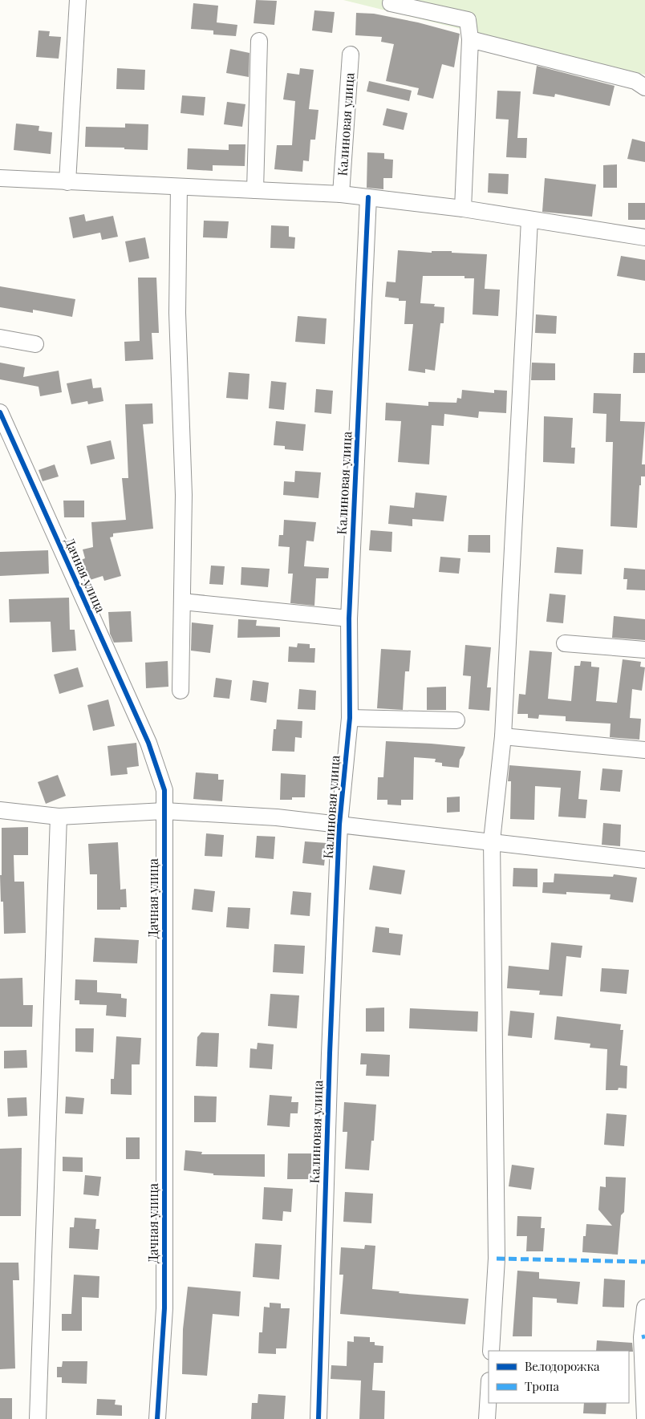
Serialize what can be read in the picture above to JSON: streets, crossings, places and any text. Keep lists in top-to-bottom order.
{
  "streets": {
    "street": ["Калиновая улица", "Дачная улица"]
  },
  "legend": ["Велодорожка", "Тропа"]
}
